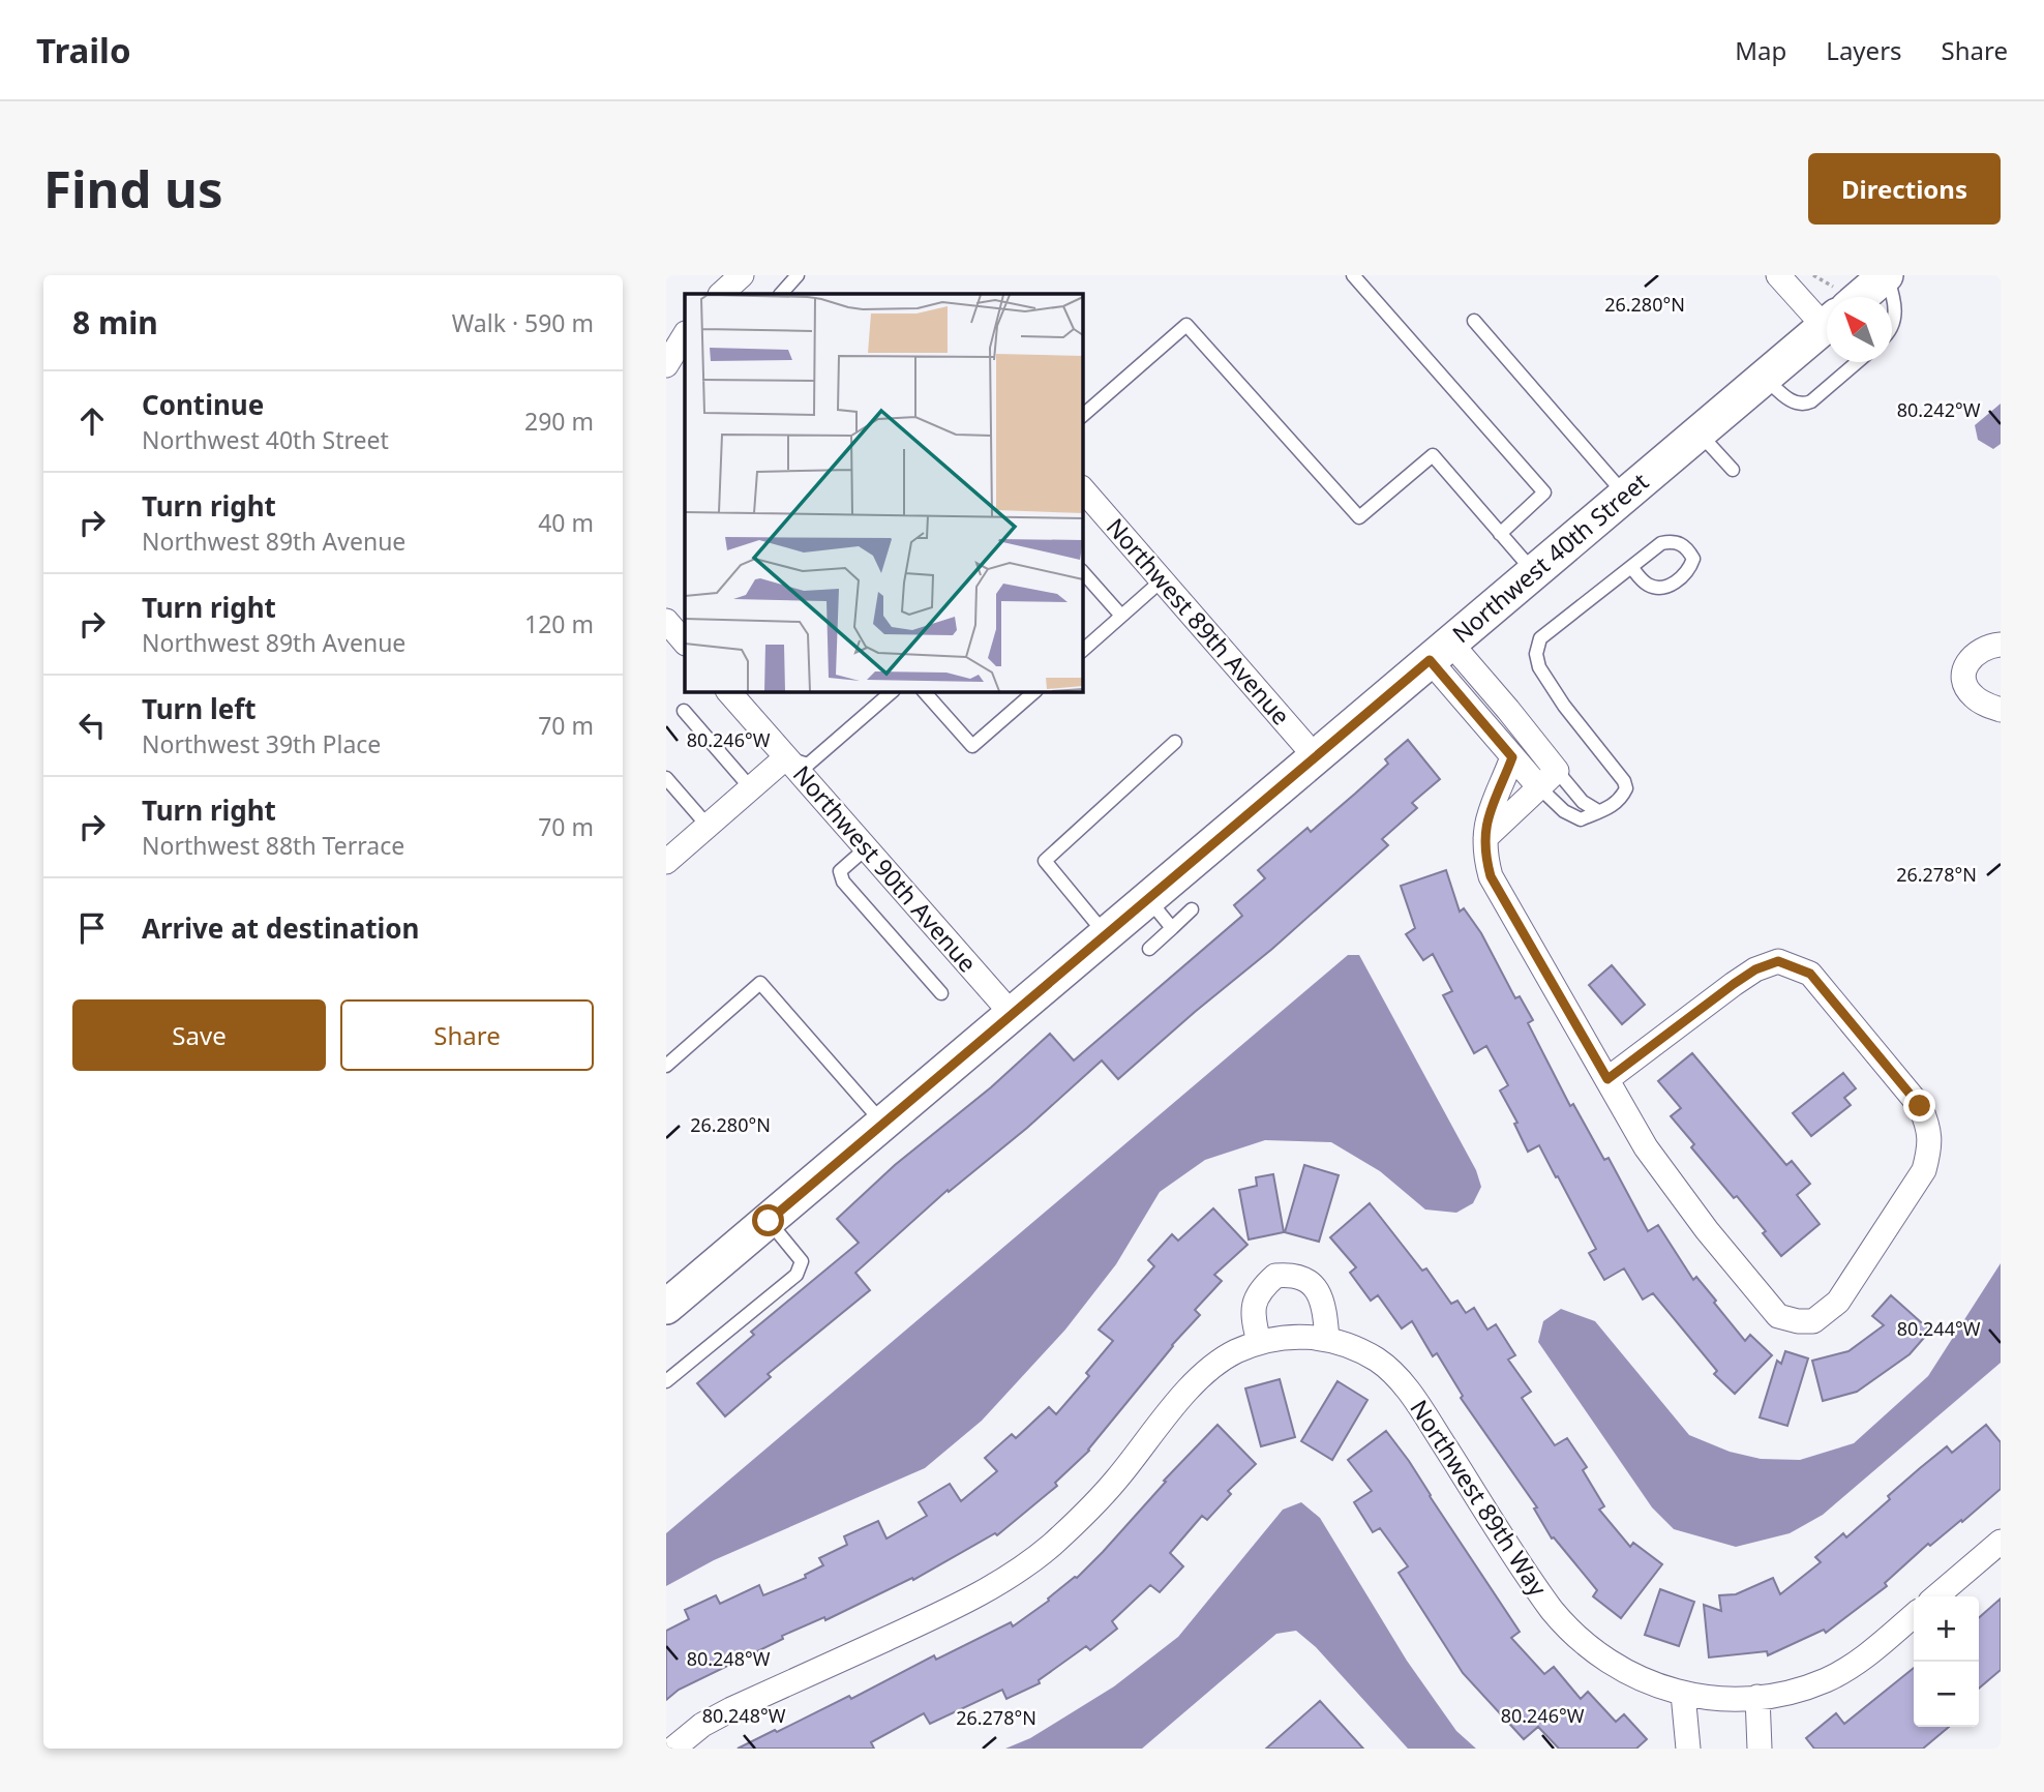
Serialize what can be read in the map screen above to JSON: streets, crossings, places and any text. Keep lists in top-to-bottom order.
{
  "streets": {
    "street": [
      "Northwest 40th Street",
      "Northwest 89th Avenue",
      "Northwest 90th Avenue",
      "Northwest 89th Way"
    ]
  },
  "crossings": [
    ["Northwest 40th Street", "Northwest 89th Avenue"],
    ["Northwest 40th Street", "Northwest 90th Avenue"]
  ],
  "north": "top left",
  "page": {
    "header": "Trailo",
    "nav": ["Map", "Layers", "Share"],
    "buttons": [
      "Directions",
      ["Save", "Share"]
    ],
    "title": "Find us",
    "heading": ["8 min", "Walk · 590 m"],
    "list": [
      ["Continue", "Northwest 40th Street", "290 m"],
      ["Turn right", "Northwest 89th Avenue", "40 m"],
      ["Turn right", "Northwest 89th Avenue", "120 m"],
      ["Turn left", "Northwest 39th Place", "70 m"],
      ["Turn right", "Northwest 88th Terrace", "70 m"],
      "Arrive at destination"
    ],
    "map_buttons": ["+", "−"]
  },
  "coordinates": [
    "26.280°N",
    "80.242°W",
    "80.246°W",
    "26.278°N",
    "80.244°W",
    "80.248°W"
  ]
}
